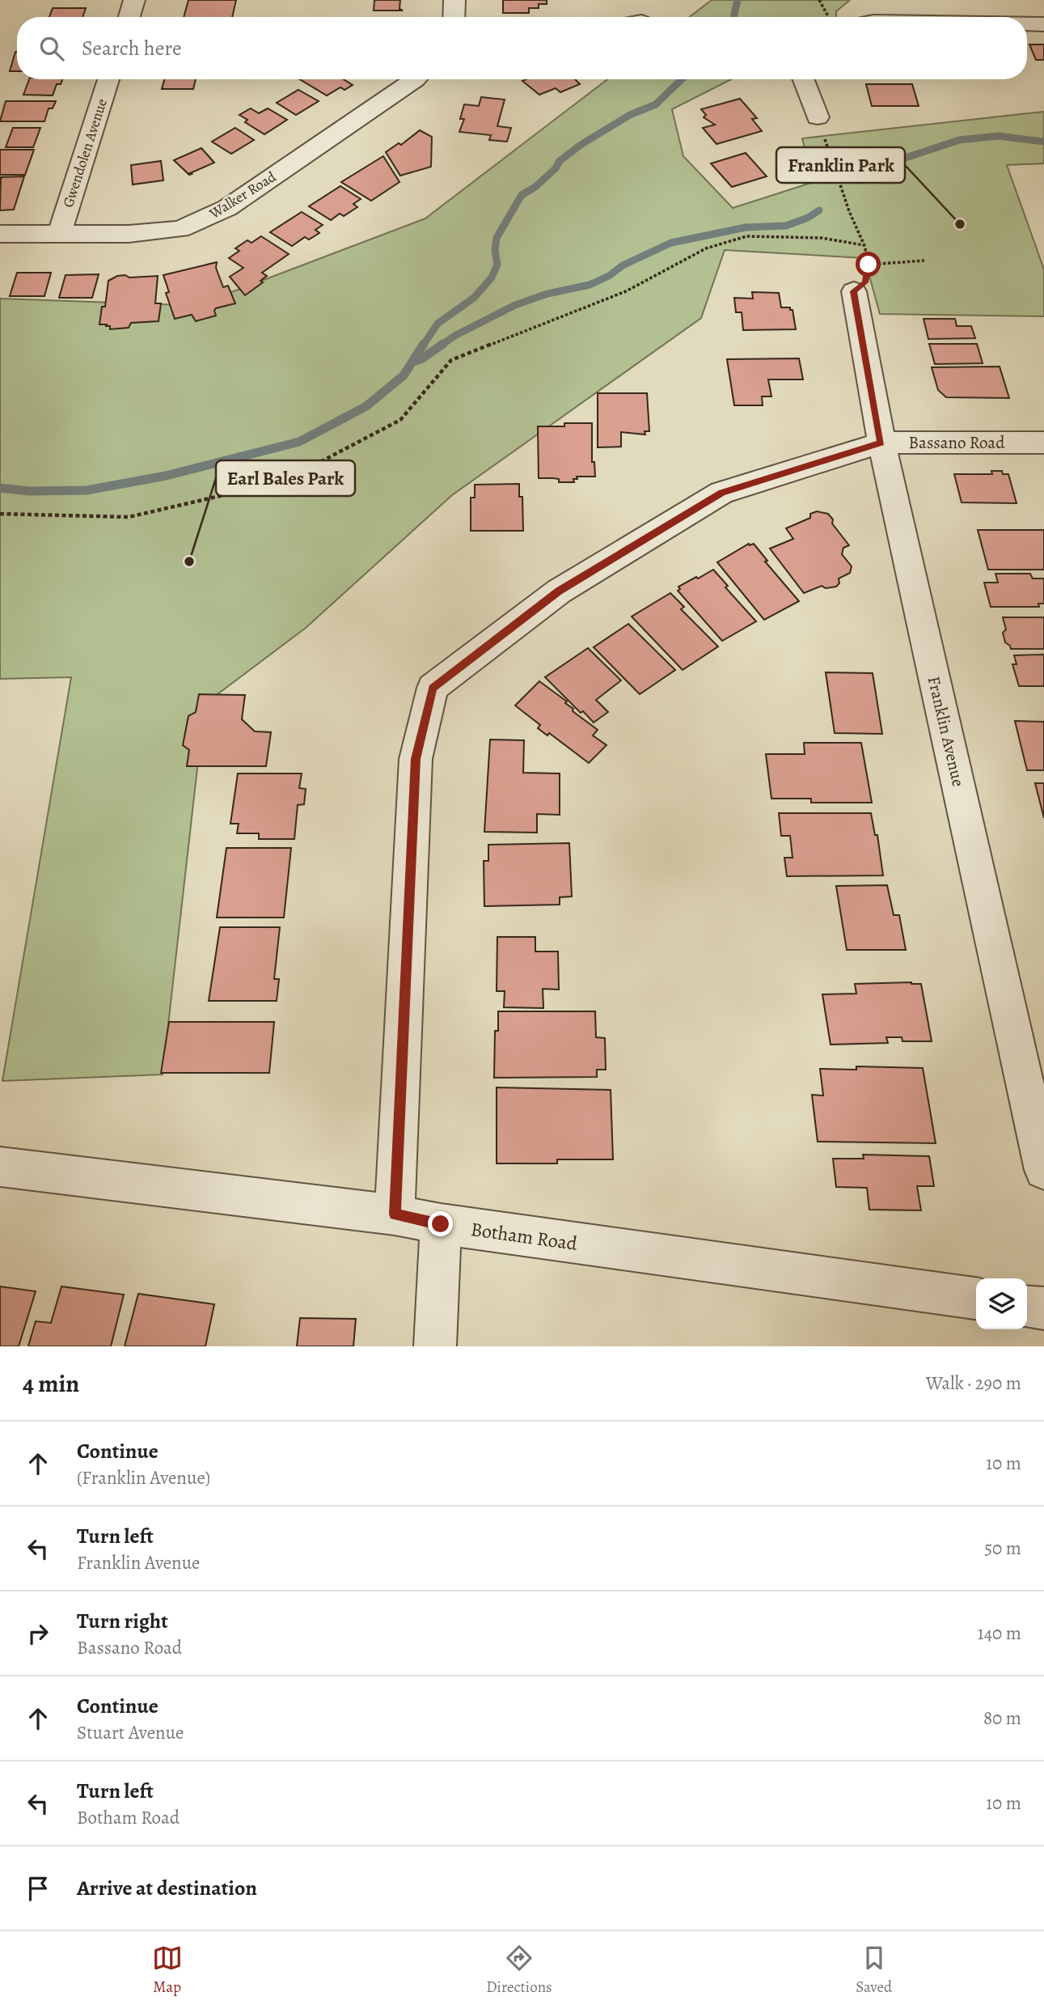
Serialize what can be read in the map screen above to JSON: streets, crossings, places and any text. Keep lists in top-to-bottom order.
{
  "streets": {
    "street": [
      "Gwendolen Avenue",
      "Walker Road",
      "Bassano Road",
      "Franklin Avenue",
      "Botham Road"
    ]
  },
  "crossings": [
    ["Gwendolen Avenue", "Walker Road"],
    ["Bassano Road", "Franklin Avenue"],
    ["Bassano Road", "Botham Road"]
  ],
  "places": ["Franklin Park", "Earl Bales Park"],
  "page": {
    "search": "Search here",
    "heading": ["4 min", "Walk · 290 m"],
    "list": [
      ["Continue", "(Franklin Avenue)", "10 m"],
      ["Turn left", "Franklin Avenue", "50 m"],
      ["Turn right", "Bassano Road", "140 m"],
      ["Continue", "Stuart Avenue", "80 m"],
      ["Turn left", "Botham Road", "10 m"],
      "Arrive at destination"
    ],
    "nav": ["Map", "Directions", "Saved"]
  }
}
